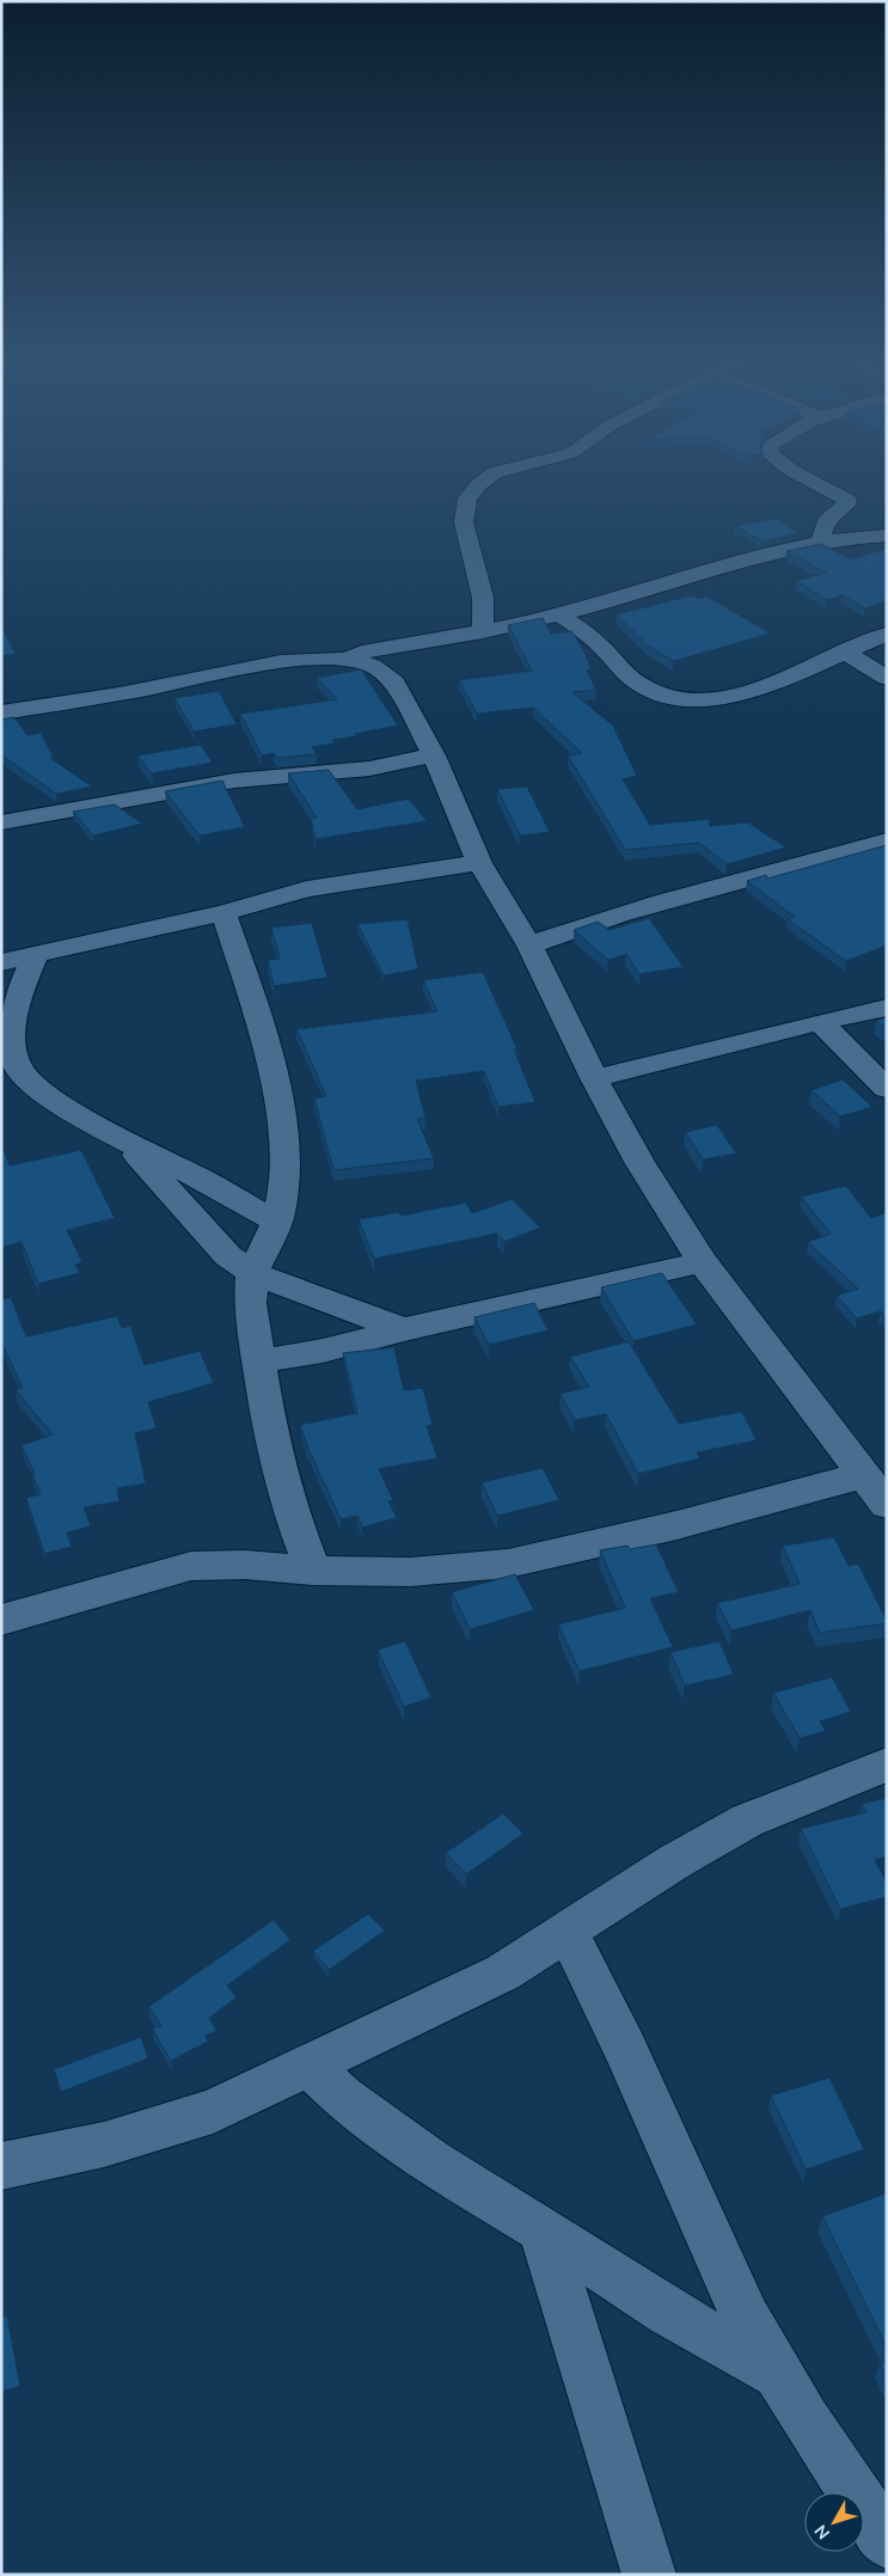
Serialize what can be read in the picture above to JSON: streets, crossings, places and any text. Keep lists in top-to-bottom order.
{
  "north": "bottom left"
}
